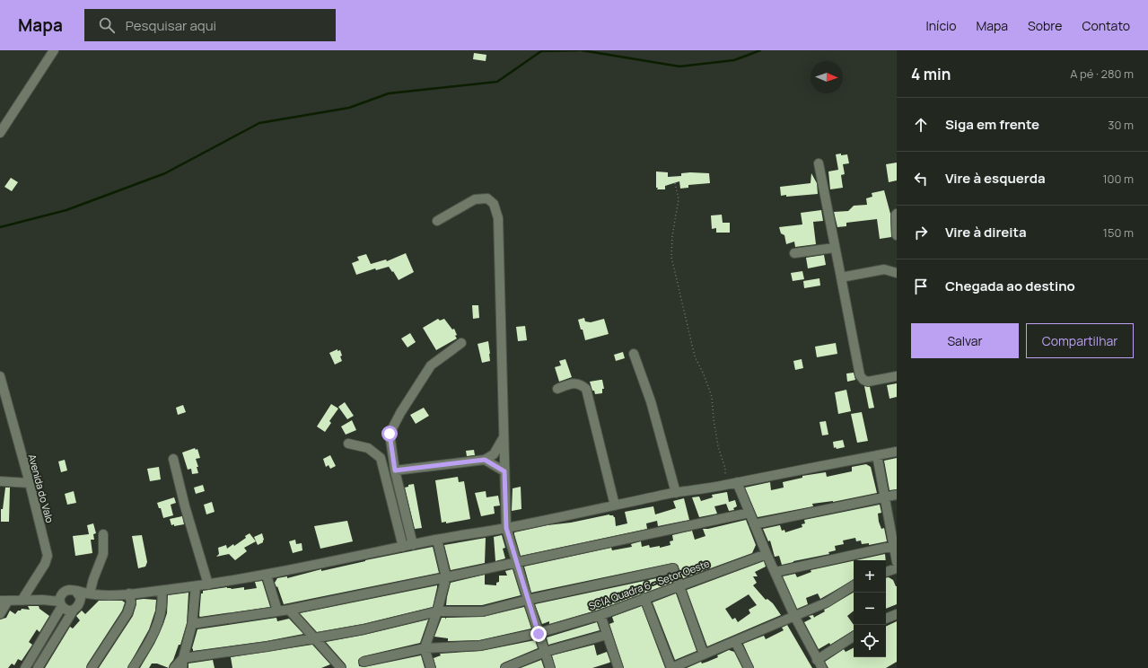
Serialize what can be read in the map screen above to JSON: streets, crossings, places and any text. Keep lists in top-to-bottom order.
{
  "streets": {
    "street": ["Avenida do Valo", "SCIA Quadra 6 - Setor Oeste"]
  },
  "north": "right",
  "page": {
    "header": "Mapa",
    "search": "Pesquisar aqui",
    "nav": [
      "Início",
      "Mapa",
      "Sobre",
      "Contato"
    ],
    "heading": ["4 min", "A pé · 280 m"],
    "list": [
      ["Siga em frente", "30 m"],
      ["Vire à esquerda", "100 m"],
      ["Vire à direita", "150 m"],
      "Chegada ao destino"
    ],
    "buttons": ["Salvar", "Compartilhar"],
    "map_buttons": ["+", "−"]
  }
}
